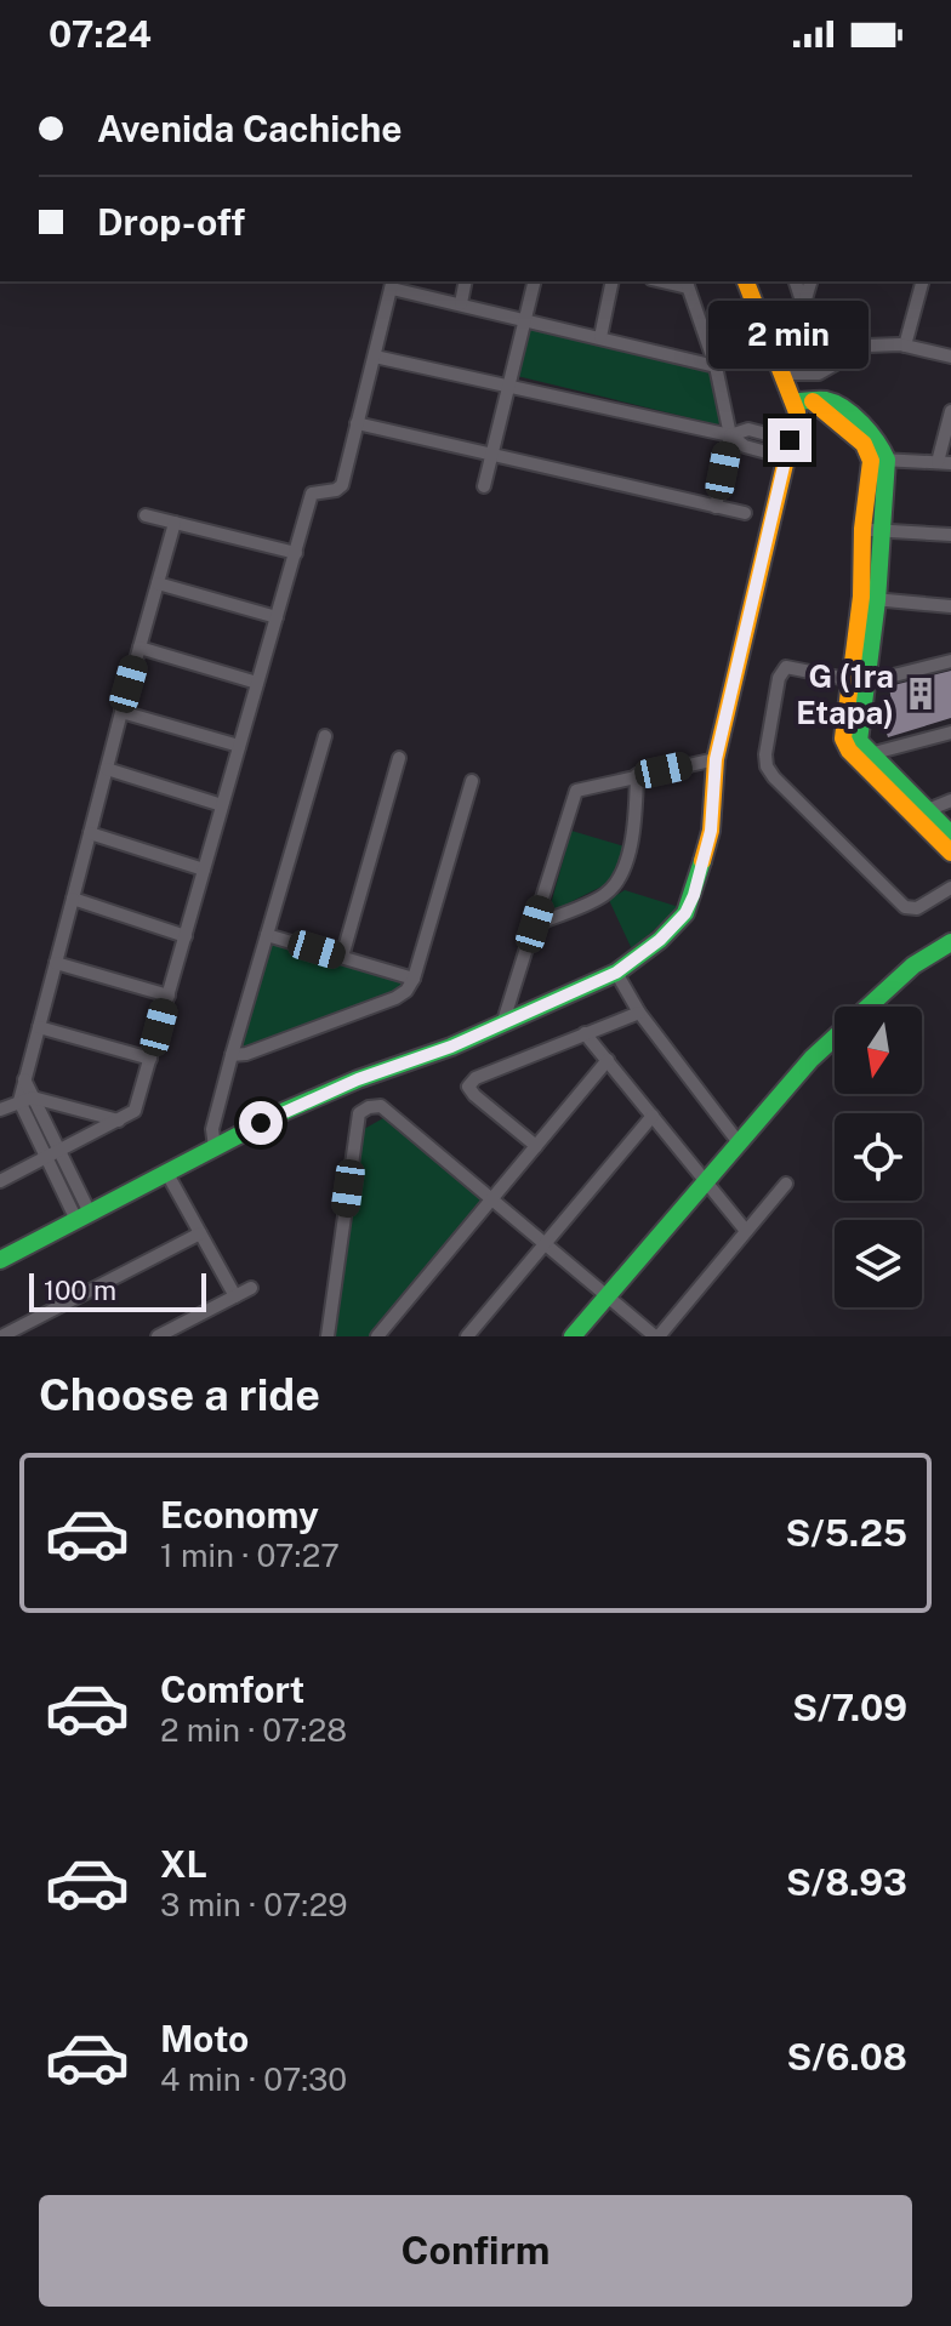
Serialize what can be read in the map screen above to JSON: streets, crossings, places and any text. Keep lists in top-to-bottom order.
{
  "places": {
    "building": ["G (1ra Etapa)"]
  },
  "scale_bar": "100 m",
  "north": "bottom",
  "page": {
    "status": "07:24",
    "banner": ["Avenida Cachiche", "Drop-off"],
    "bubble": "2 min",
    "scale": "100 m",
    "heading": "Choose a ride",
    "list": [
      {
        "name": "Economy",
        "note": "1 min · 07:27",
        "value": "S/5.25"
      },
      {
        "name": "Comfort",
        "note": "2 min · 07:28",
        "value": "S/7.09"
      },
      {
        "name": "XL",
        "note": "3 min · 07:29",
        "value": "S/8.93"
      },
      {
        "name": "Moto",
        "note": "4 min · 07:30",
        "value": "S/6.08"
      }
    ],
    "buttons": "Confirm"
  }
}
